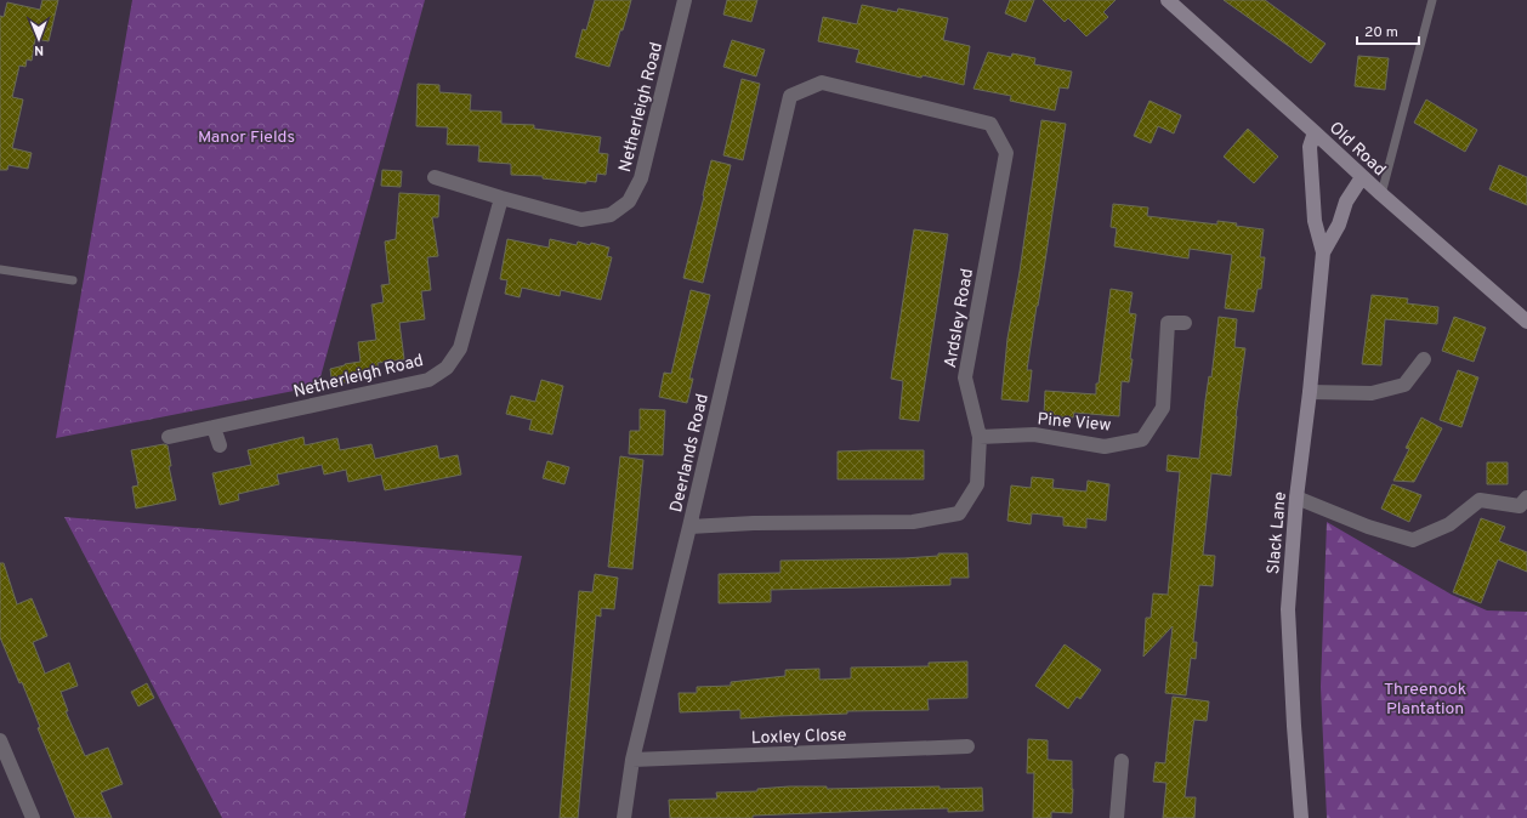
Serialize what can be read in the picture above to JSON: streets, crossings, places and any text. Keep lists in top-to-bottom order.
{
  "streets": {
    "main road": ["Old Road", "Slack Lane"],
    "street": [
      "Netherleigh Road",
      "Ardsley Road",
      "Pine View",
      "Deerlands Road",
      "Loxley Close"
    ]
  },
  "crossings": [
    ["Old Road", "Slack Lane"],
    ["Ardsley Road", "Pine View"],
    ["Ardsley Road", "Deerlands Road"],
    ["Deerlands Road", "Loxley Close"]
  ],
  "parks": ["Manor Fields", "Threenook Plantation"],
  "scale_bar": "20 m",
  "north": "bottom"
}
